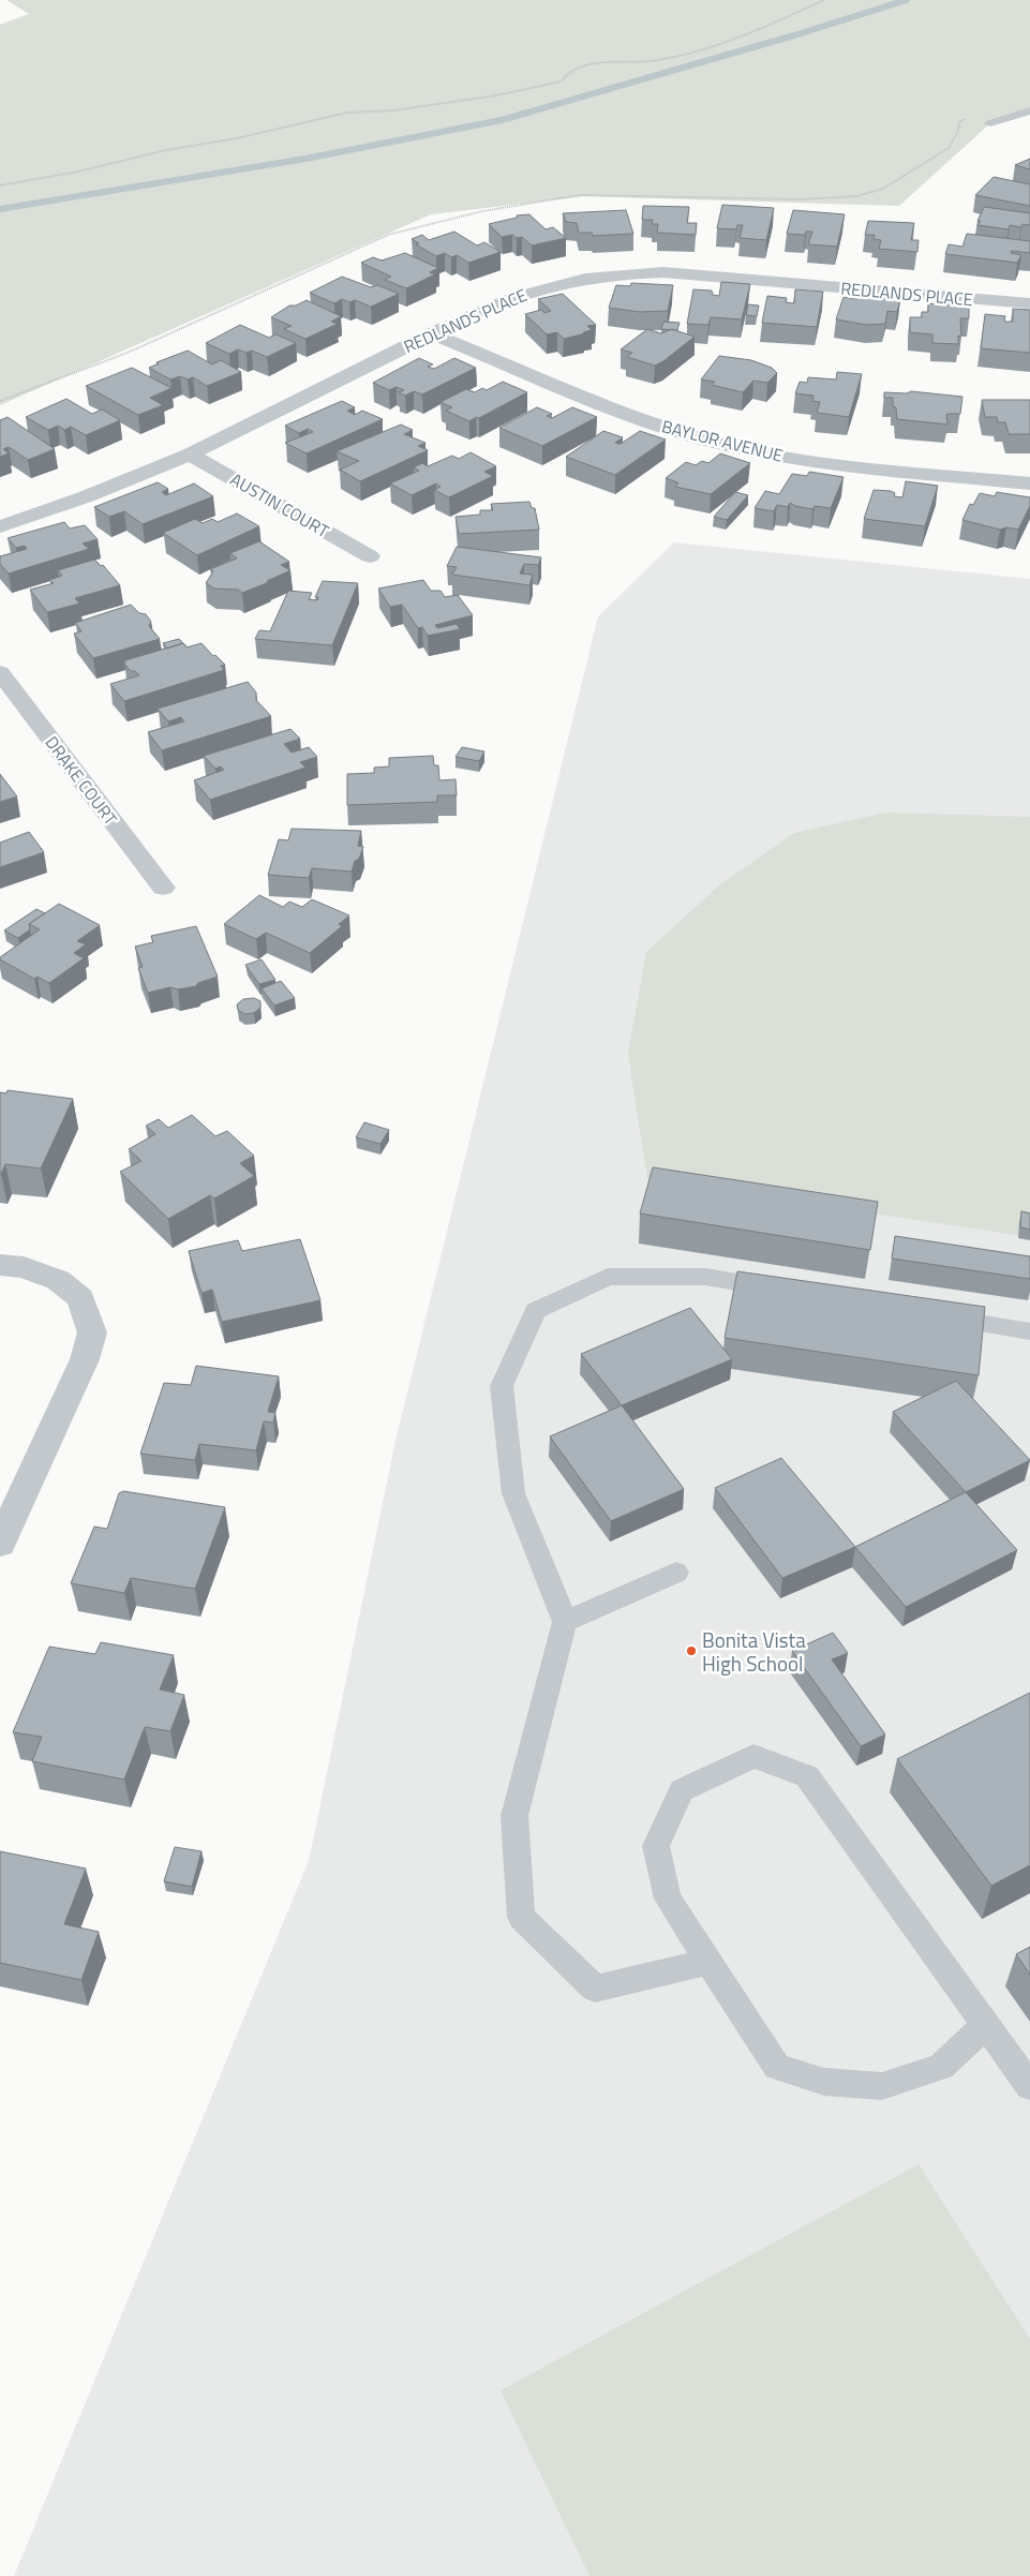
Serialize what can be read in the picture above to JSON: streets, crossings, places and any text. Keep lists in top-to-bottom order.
{
  "streets": {
    "street": [
      "REDLANDS PLACE",
      "BAYLOR AVENUE",
      "AUSTIN COURT",
      "DRAKE COURT"
    ]
  },
  "crossings": [
    ["REDLANDS PLACE", "BAYLOR AVENUE"],
    ["REDLANDS PLACE", "AUSTIN COURT"]
  ],
  "places": ["Bonita Vista High School"]
}
